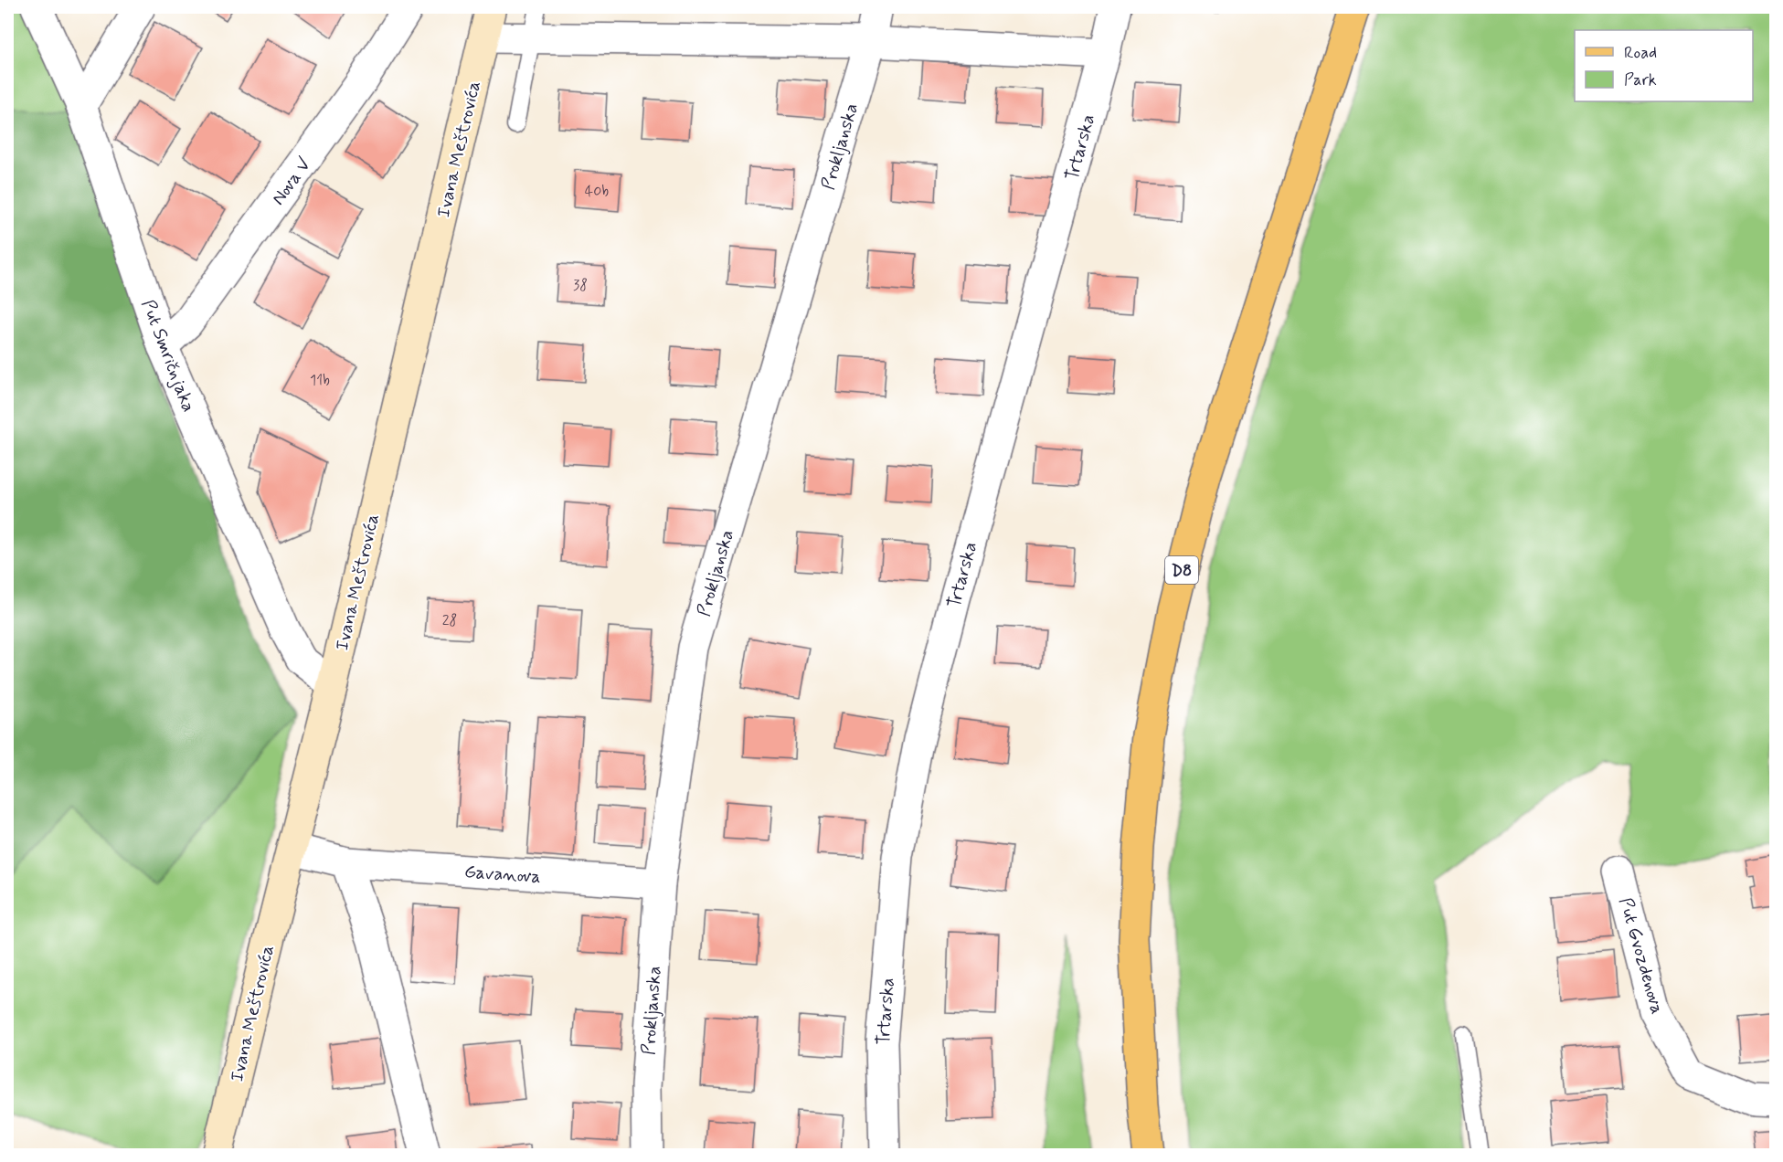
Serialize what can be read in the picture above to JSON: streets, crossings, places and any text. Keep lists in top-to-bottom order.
{
  "streets": {
    "main road": ["D8"],
    "street": [
      "Prokljanska",
      "Trtarska",
      "Ivana Meštrovića",
      "Nova V",
      "Put Smričnjaka",
      "Gavanova",
      "Put Gvozdenova"
    ]
  },
  "crossings": [
    ["Prokljanska", "Gavanova"],
    ["Ivana Meštrovića", "Put Smričnjaka"],
    ["Ivana Meštrovića", "Gavanova"],
    ["Nova V", "Put Smričnjaka"]
  ],
  "house_numbers": [
    "40b",
    "38",
    "11b",
    "28"
  ],
  "legend": ["Road", "Park"]
}
